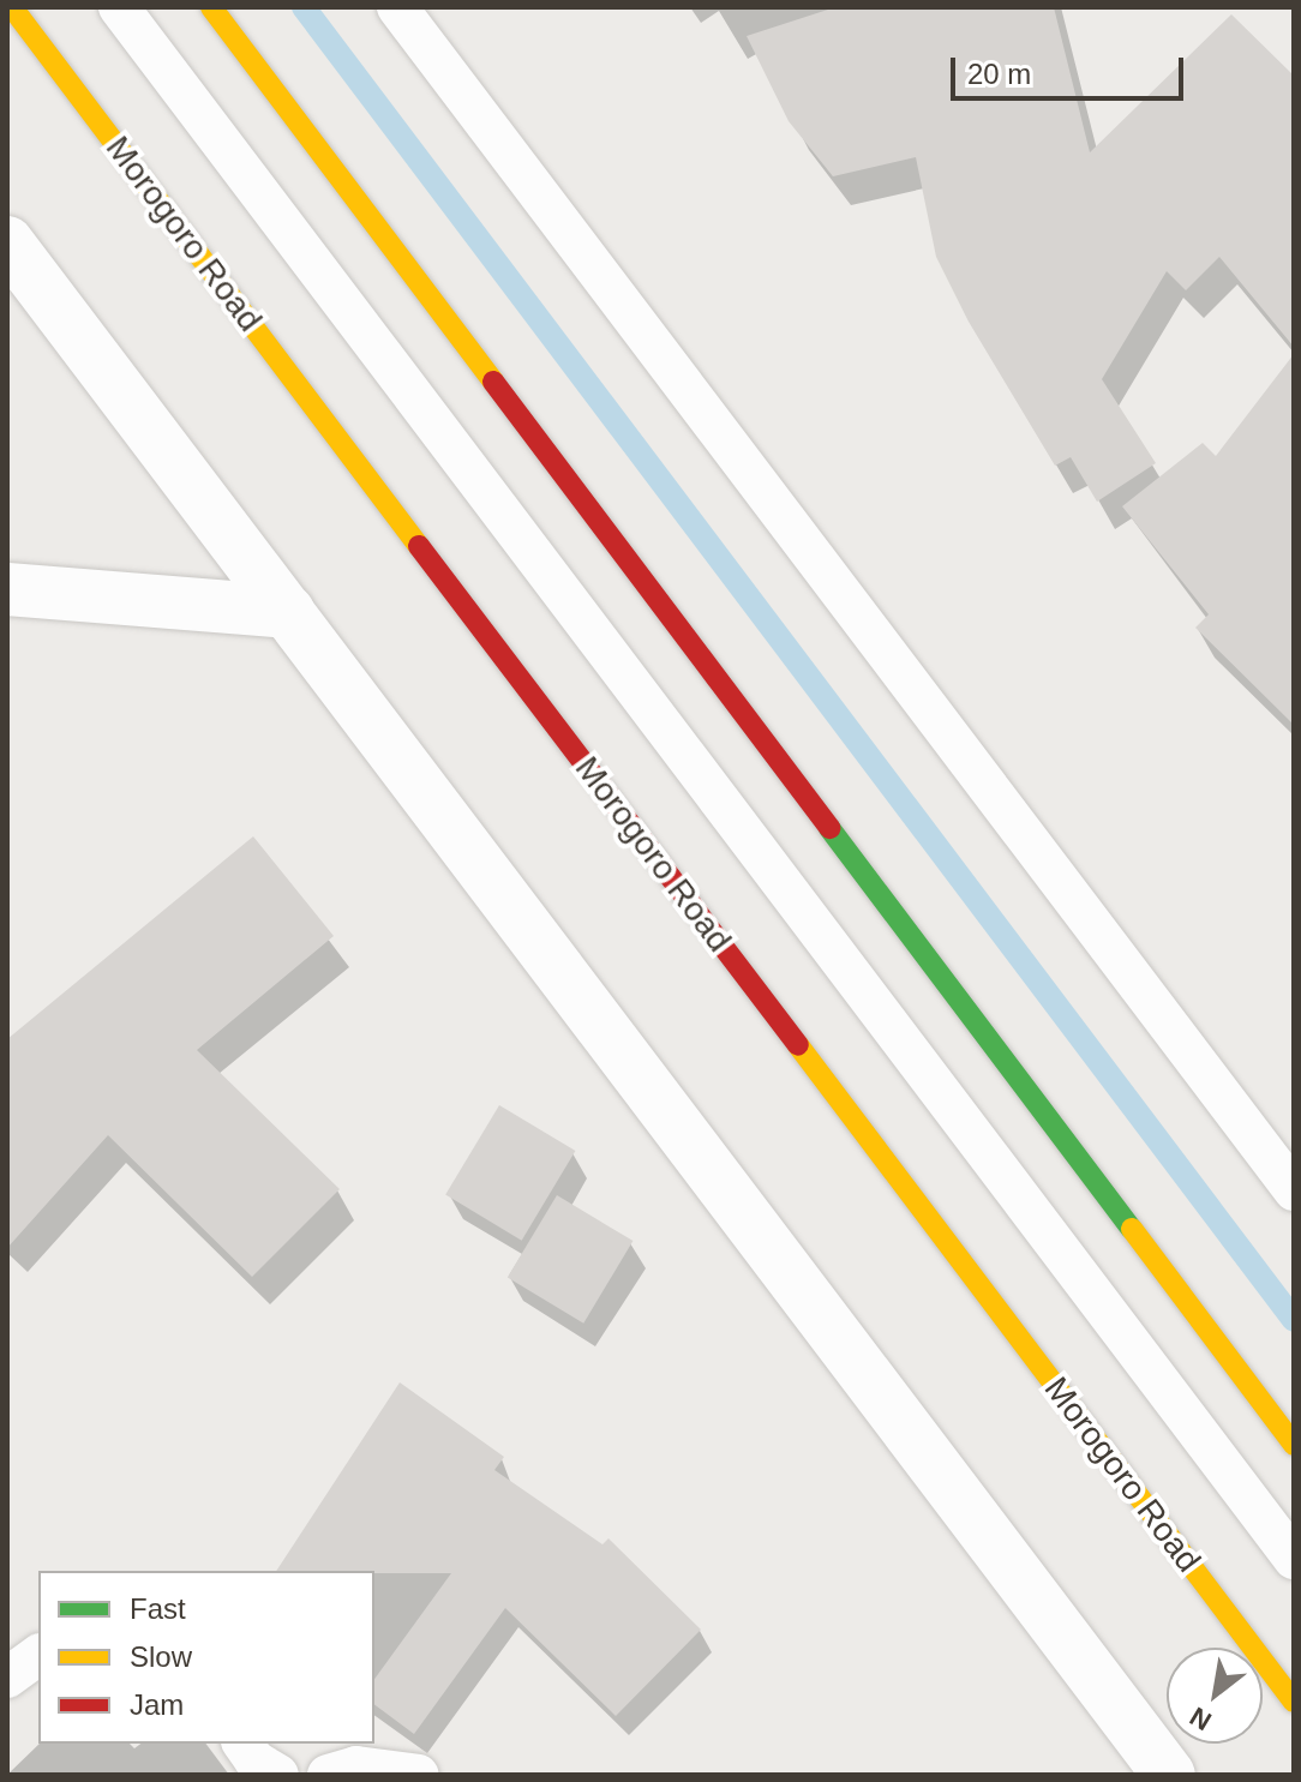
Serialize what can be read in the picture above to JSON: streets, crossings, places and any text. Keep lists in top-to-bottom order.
{
  "streets": {
    "highway": ["Morogoro Road"]
  },
  "legend": ["Fast", "Slow", "Jam"],
  "scale_bar": "20 m",
  "north": "bottom left"
}
